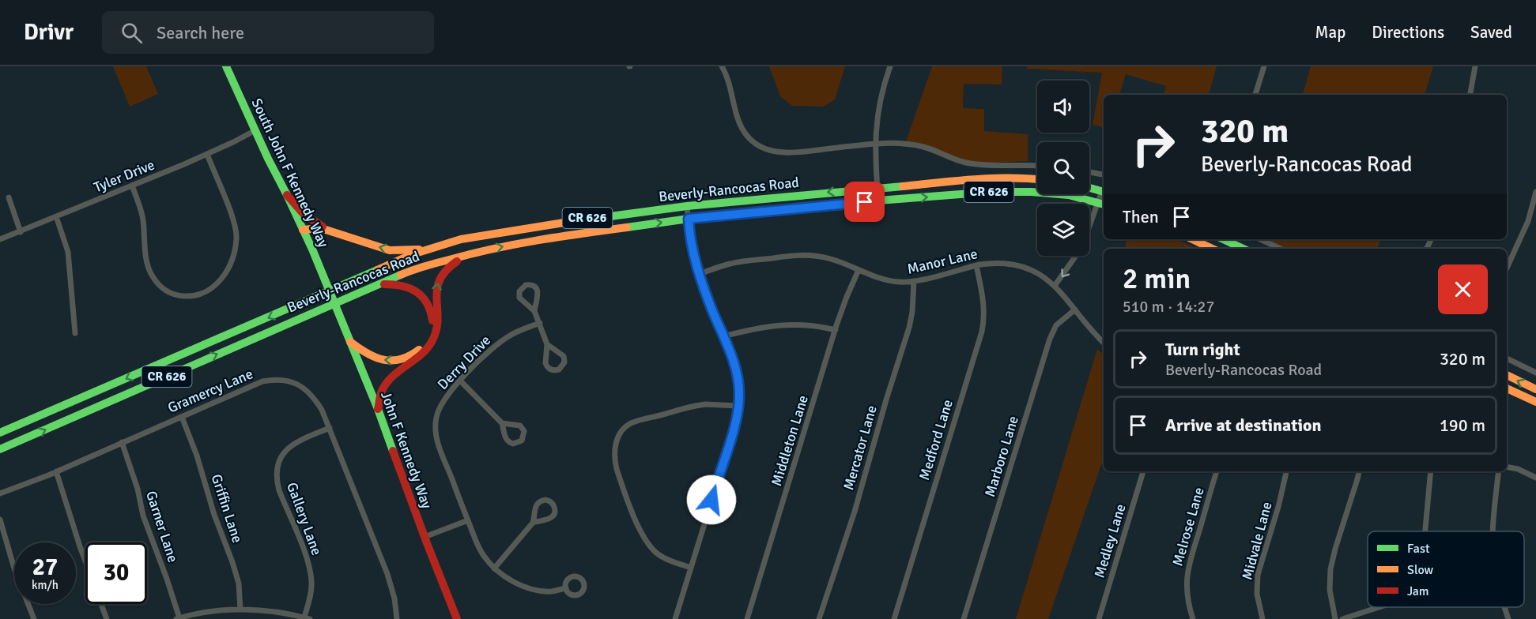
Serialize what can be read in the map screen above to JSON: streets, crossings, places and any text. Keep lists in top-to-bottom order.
{
  "streets": {
    "main road": [
      "South John F Kennedy Way",
      "Beverly-Rancocas Road",
      "CR 626",
      "John F Kennedy Way"
    ],
    "street": [
      "Tyler Drive",
      "Manor Lane",
      "Derry Drive",
      "Gramercy Lane",
      "Medford Lane",
      "Middleton Lane",
      "Mercator Lane",
      "Marboro Lane",
      "Griffin Lane",
      "Gallery Lane",
      "Garner Lane",
      "Melrose Lane",
      "Medley Lane",
      "Midvale Lane"
    ]
  },
  "crossings": [
    ["South John F Kennedy Way", "Tyler Drive"],
    ["South John F Kennedy Way", "Beverly-Rancocas Road"],
    ["South John F Kennedy Way", "John F Kennedy Way"],
    ["Beverly-Rancocas Road", "John F Kennedy Way"],
    ["Manor Lane", "Medford Lane"],
    ["Manor Lane", "Middleton Lane"],
    ["Manor Lane", "Mercator Lane"],
    ["Manor Lane", "Marboro Lane"],
    ["Gramercy Lane", "Griffin Lane"],
    ["Gramercy Lane", "Gallery Lane"],
    ["Gramercy Lane", "Garner Lane"]
  ],
  "legend": ["Fast", "Slow", "Jam"],
  "page": {
    "header": "Drivr",
    "search": "Search here",
    "nav": ["Map", "Directions", "Saved"],
    "turn": ["320 m", "Beverly-Rancocas Road"],
    "then": "Then",
    "heading": ["2 min", "510 m · 14:27"],
    "list": [
      {
        "name": "Turn right",
        "note": "Beverly-Rancocas Road",
        "value": "320 m"
      },
      {
        "name": "Arrive at destination",
        "value": "190 m"
      }
    ],
    "speed": "27 km/h",
    "limit": "30"
  }
}
